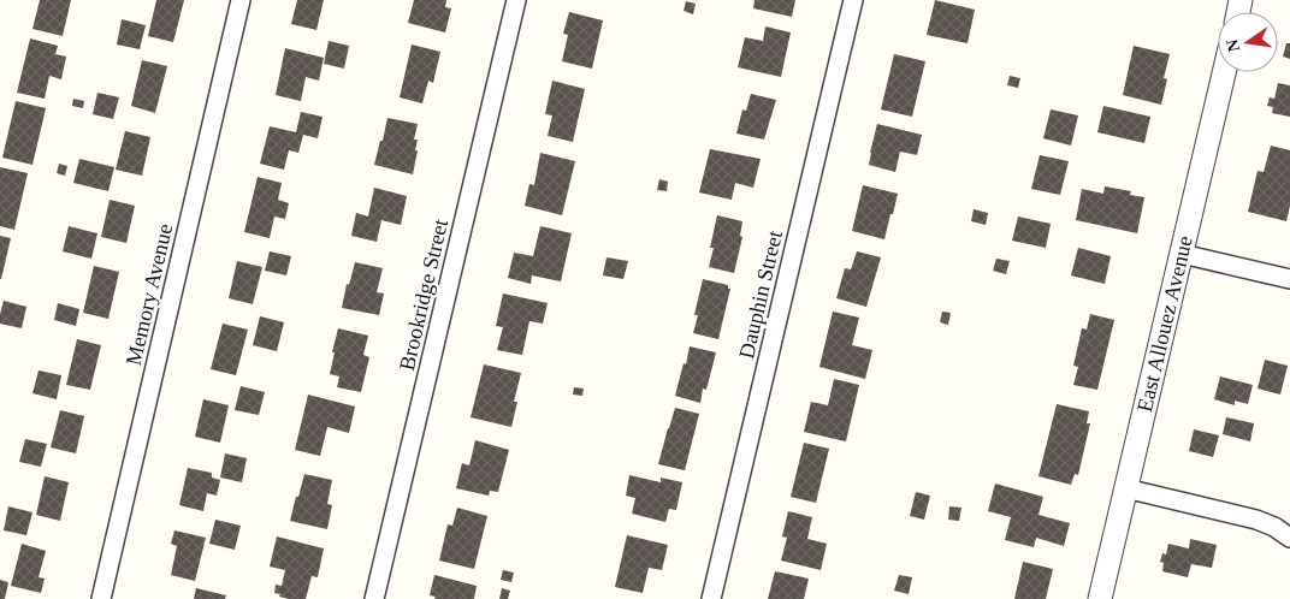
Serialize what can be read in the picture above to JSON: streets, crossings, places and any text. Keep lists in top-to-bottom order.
{
  "streets": {
    "street": [
      "Memory Avenue",
      "Brookridge Street",
      "Dauphin Street",
      "East Allouez Avenue"
    ]
  },
  "north": "left"
}
